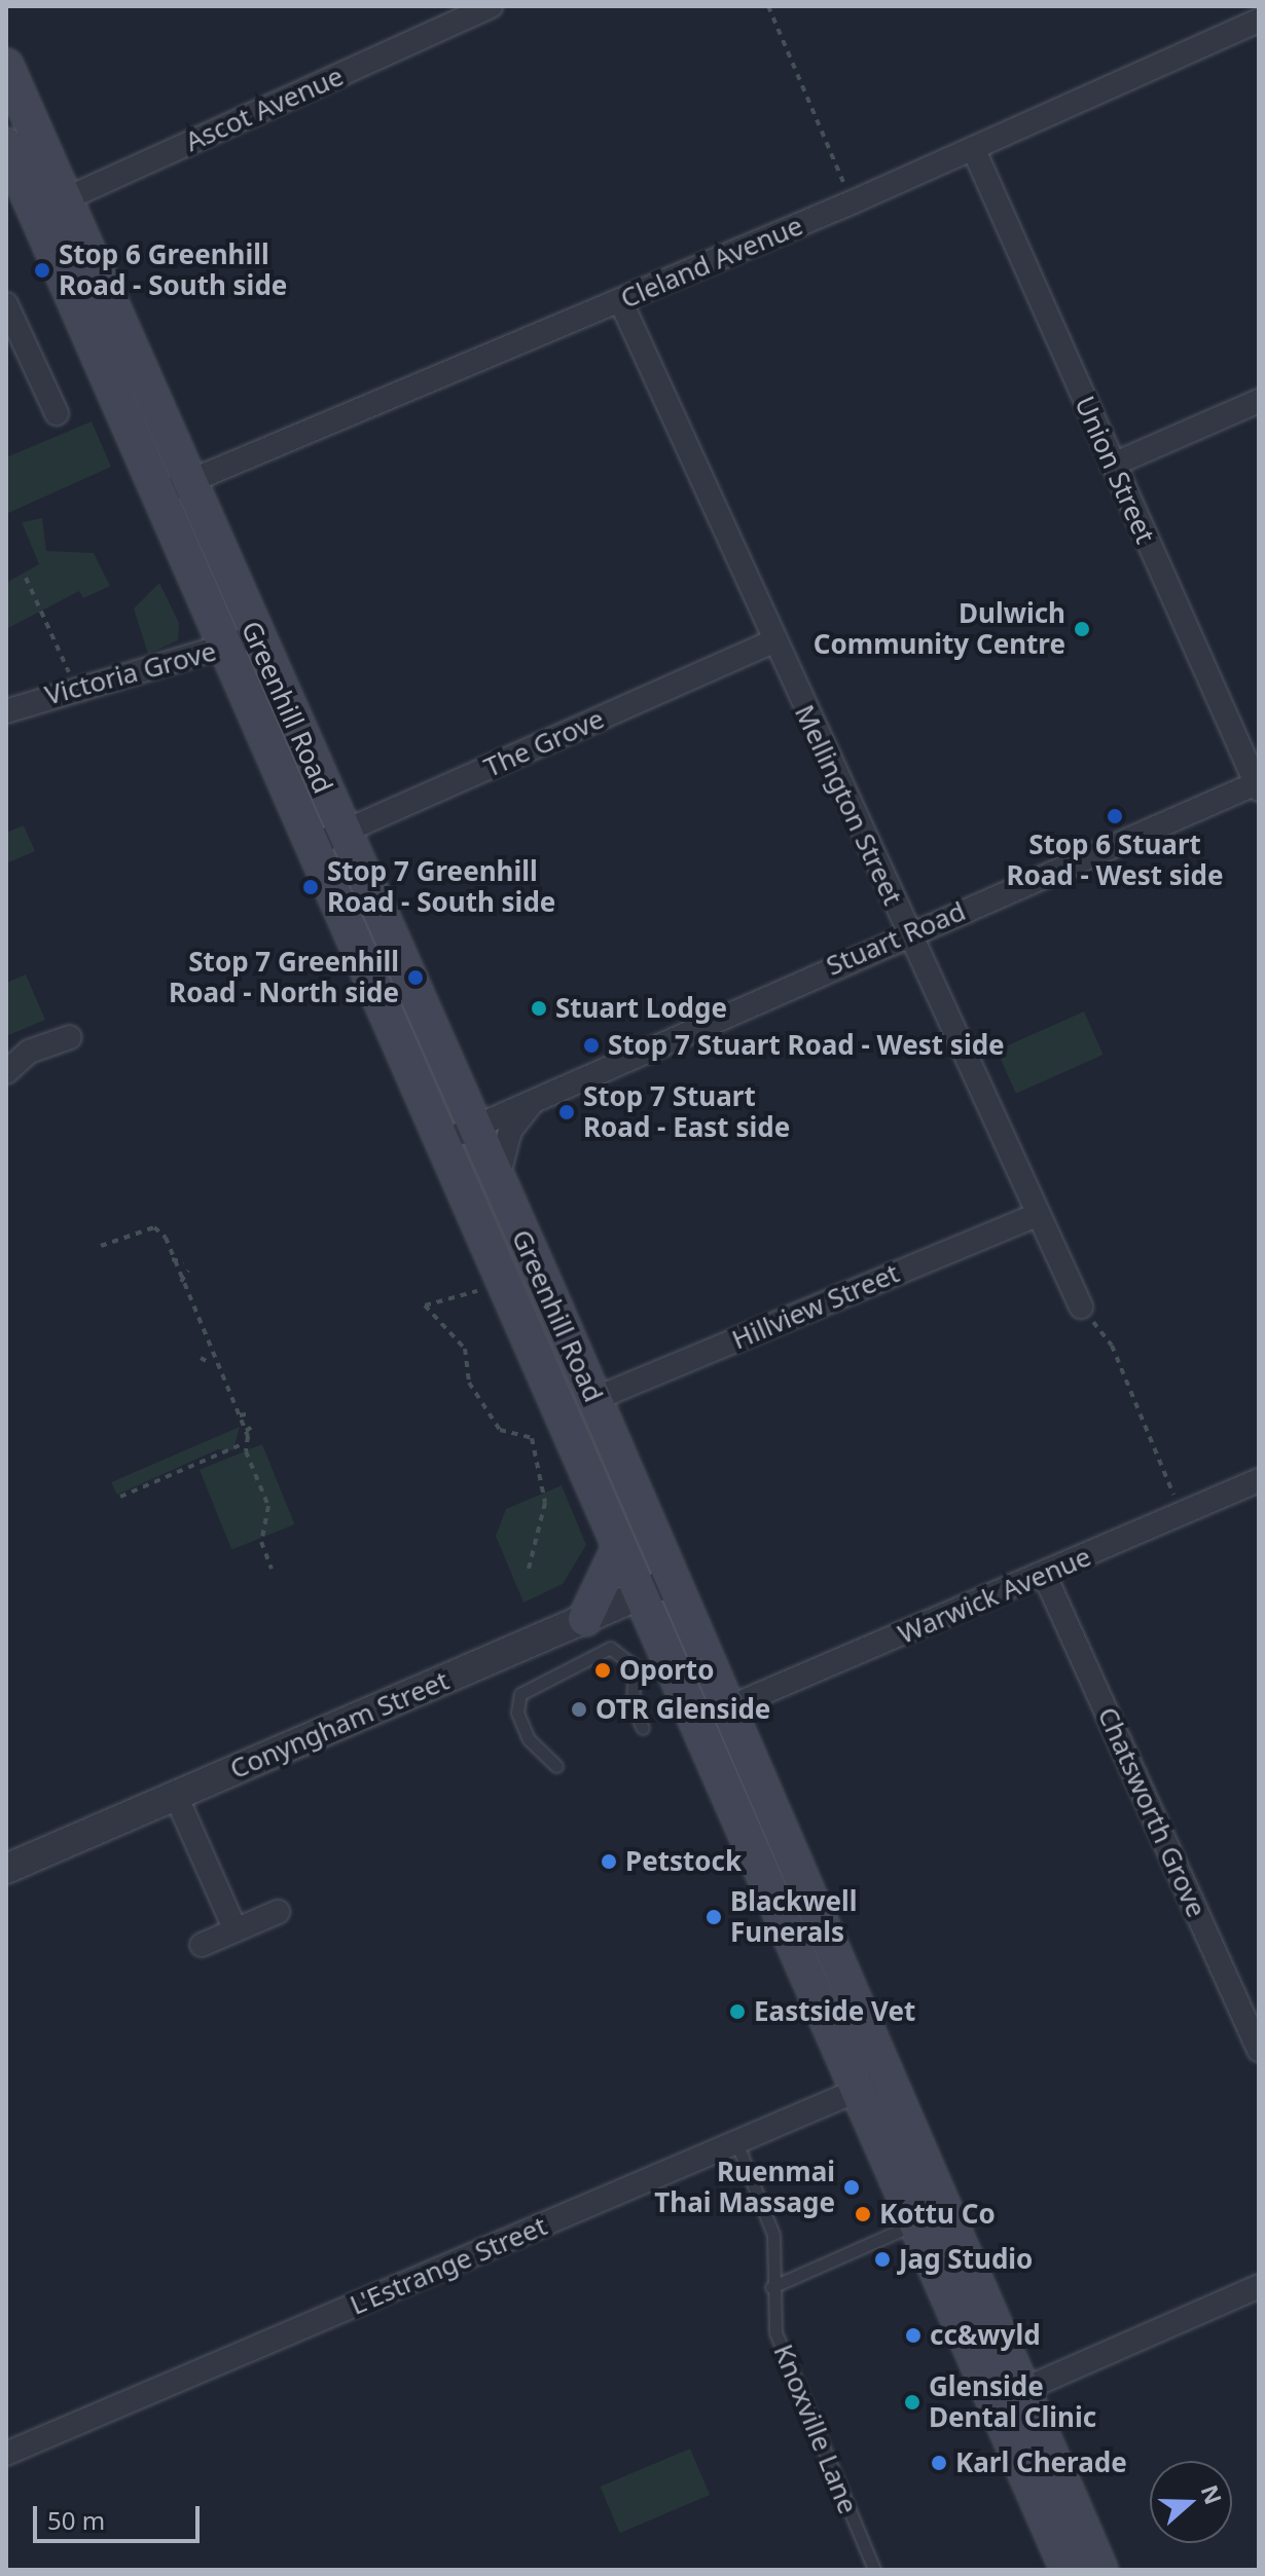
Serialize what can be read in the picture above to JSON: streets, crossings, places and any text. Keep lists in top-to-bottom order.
{
  "streets": {
    "main road": ["Greenhill Road"],
    "street": [
      "Ascot Avenue",
      "Cleland Avenue",
      "Union Street",
      "Victoria Grove",
      "The Grove",
      "Mellington Street",
      "Stuart Road",
      "Hillview Street",
      "Warwick Avenue",
      "Conyngham Street",
      "Chatsworth Grove",
      "L'Estrange Street"
    ],
    "lane": ["Knoxville Lane"]
  },
  "crossings": [
    ["Ascot Avenue", "Greenhill Road"],
    ["Cleland Avenue", "Union Street"],
    ["Cleland Avenue", "Greenhill Road"],
    ["Cleland Avenue", "Mellington Street"],
    ["Union Street", "Stuart Road"],
    ["Victoria Grove", "Greenhill Road"],
    ["Greenhill Road", "The Grove"],
    ["Greenhill Road", "Stuart Road"],
    ["Greenhill Road", "Hillview Street"],
    ["Greenhill Road", "Warwick Avenue"],
    ["Greenhill Road", "Conyngham Street"],
    ["Greenhill Road", "L'Estrange Street"],
    ["The Grove", "Mellington Street"],
    ["Mellington Street", "Stuart Road"],
    ["Mellington Street", "Hillview Street"],
    ["Warwick Avenue", "Chatsworth Grove"],
    ["L'Estrange Street", "Knoxville Lane"]
  ],
  "places": [
    "Stop 6 Greenhill Road - South side",
    "Dulwich Community Centre",
    "Stop 6 Stuart Road - West side",
    "Stop 7 Greenhill Road - South side",
    "Stop 7 Greenhill Road - North side",
    "Stuart Lodge",
    "Stop 7 Stuart Road - West side",
    "Stop 7 Stuart Road - East side",
    "Oporto",
    "OTR Glenside",
    "Petstock",
    "Blackwell Funerals",
    "Eastside Vet",
    "Ruenmai Thai Massage",
    "Kottu Co",
    "Jag Studio",
    "cc&wyld",
    "Glenside Dental Clinic",
    "Karl Cherade"
  ],
  "scale_bar": "50 m",
  "north": "right"
}
